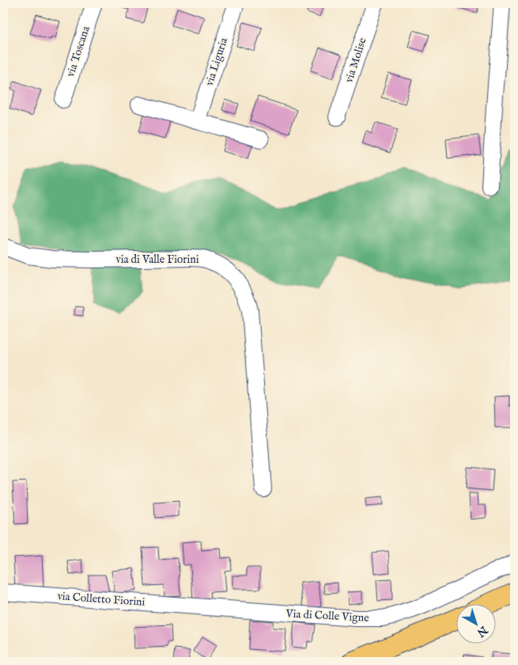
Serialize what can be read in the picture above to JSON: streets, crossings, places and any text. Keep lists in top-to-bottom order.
{
  "streets": {
    "street": [
      "via Toscana",
      "via Molise",
      "via Liguria",
      "via di Valle Fiorini",
      "via Colletto Fiorini",
      "Via di Colle Vigne"
    ]
  },
  "crossings": [
    ["via Colletto Fiorini", "Via di Colle Vigne"]
  ],
  "north": "bottom right"
}
